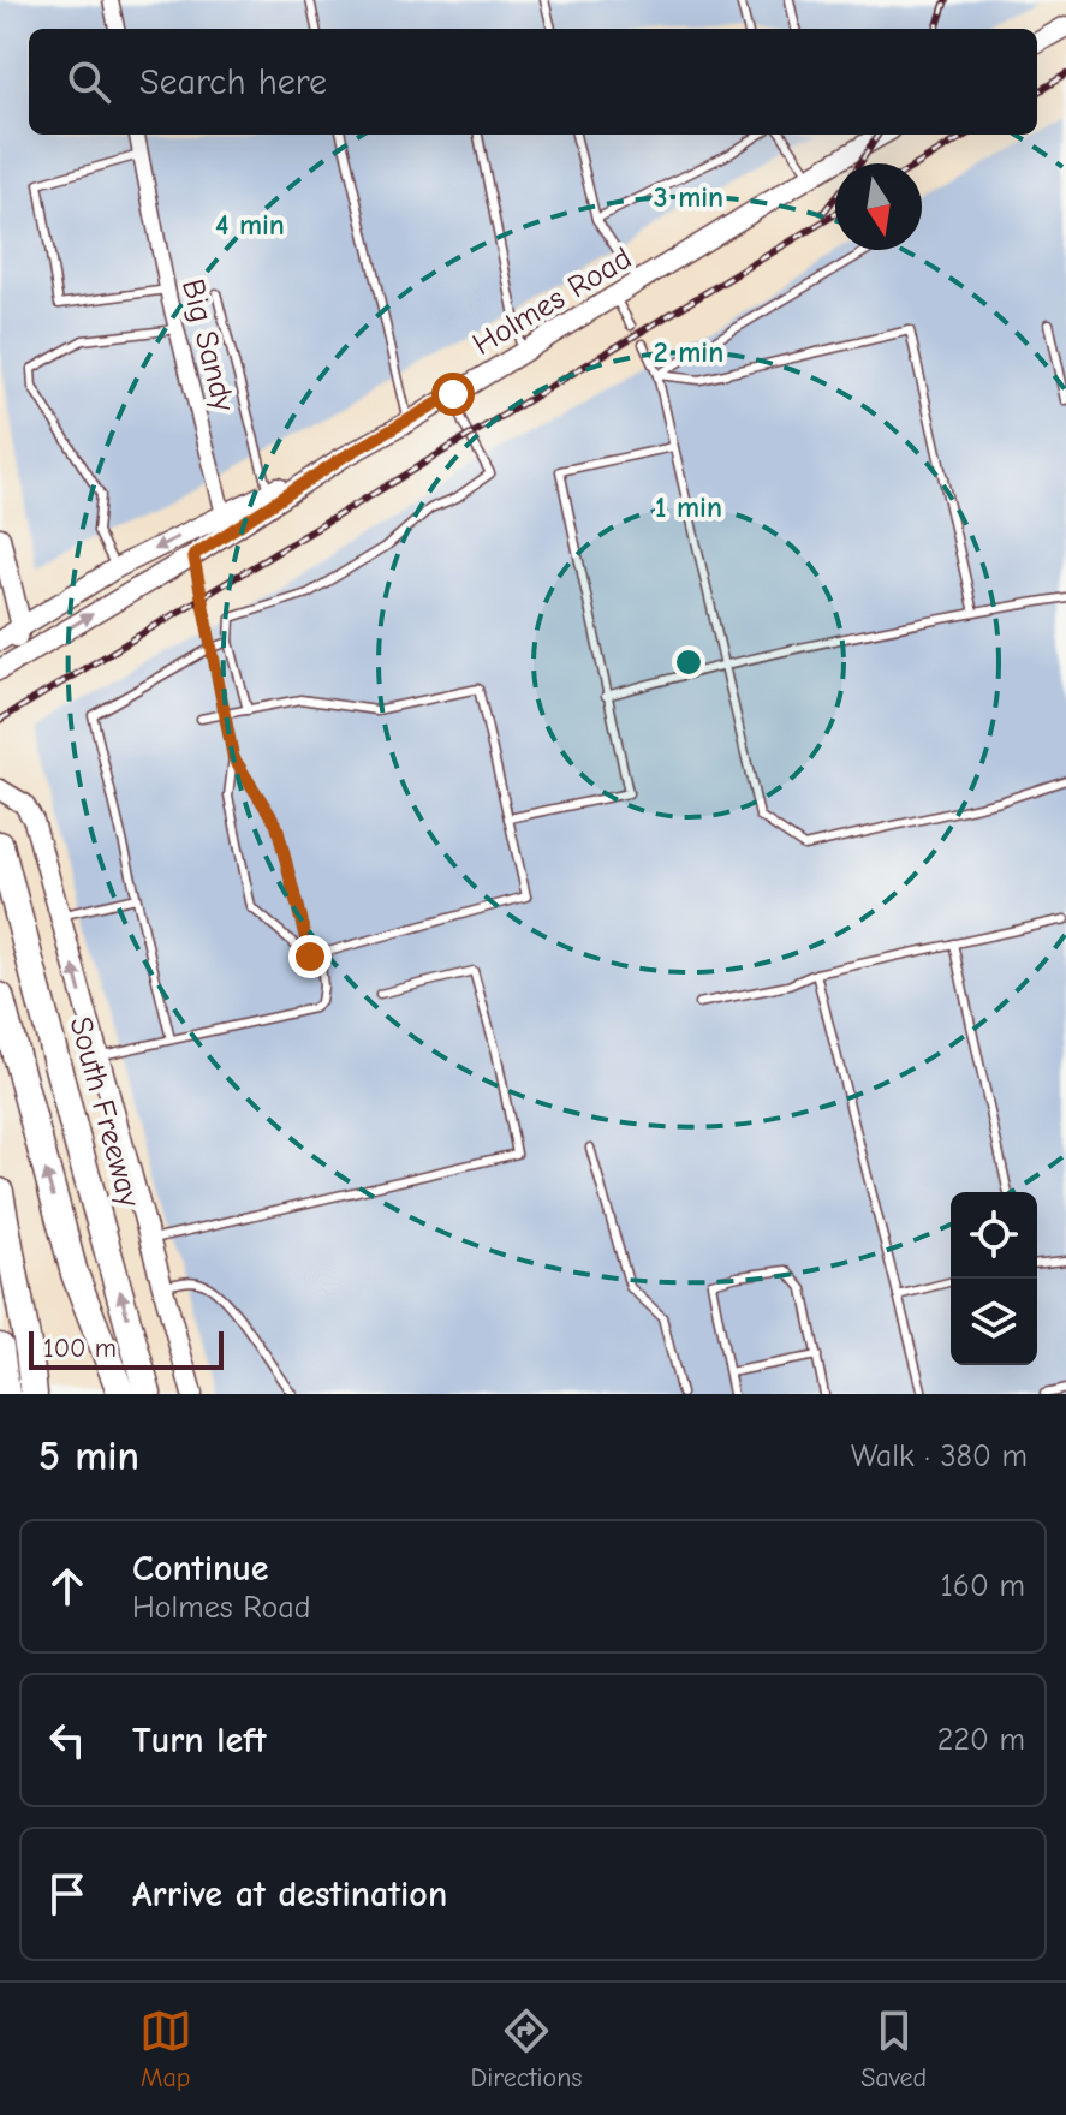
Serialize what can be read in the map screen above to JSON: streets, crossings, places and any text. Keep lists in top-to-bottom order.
{
  "streets": {
    "highway": ["South Freeway"],
    "main road": ["Holmes Road"],
    "street": ["Big Sandy"]
  },
  "crossings": [
    ["Holmes Road", "Big Sandy"]
  ],
  "scale_bar": "100 m",
  "north": "bottom",
  "page": {
    "search": "Search here",
    "scale": "100 m",
    "heading": ["5 min", "Walk · 380 m"],
    "list": [
      ["Continue", "Holmes Road", "160 m"],
      ["Turn left", "220 m"],
      "Arrive at destination"
    ],
    "nav": ["Map", "Directions", "Saved"]
  },
  "rings": [
    "3 min",
    "4 min",
    "2 min",
    "1 min"
  ]
}
